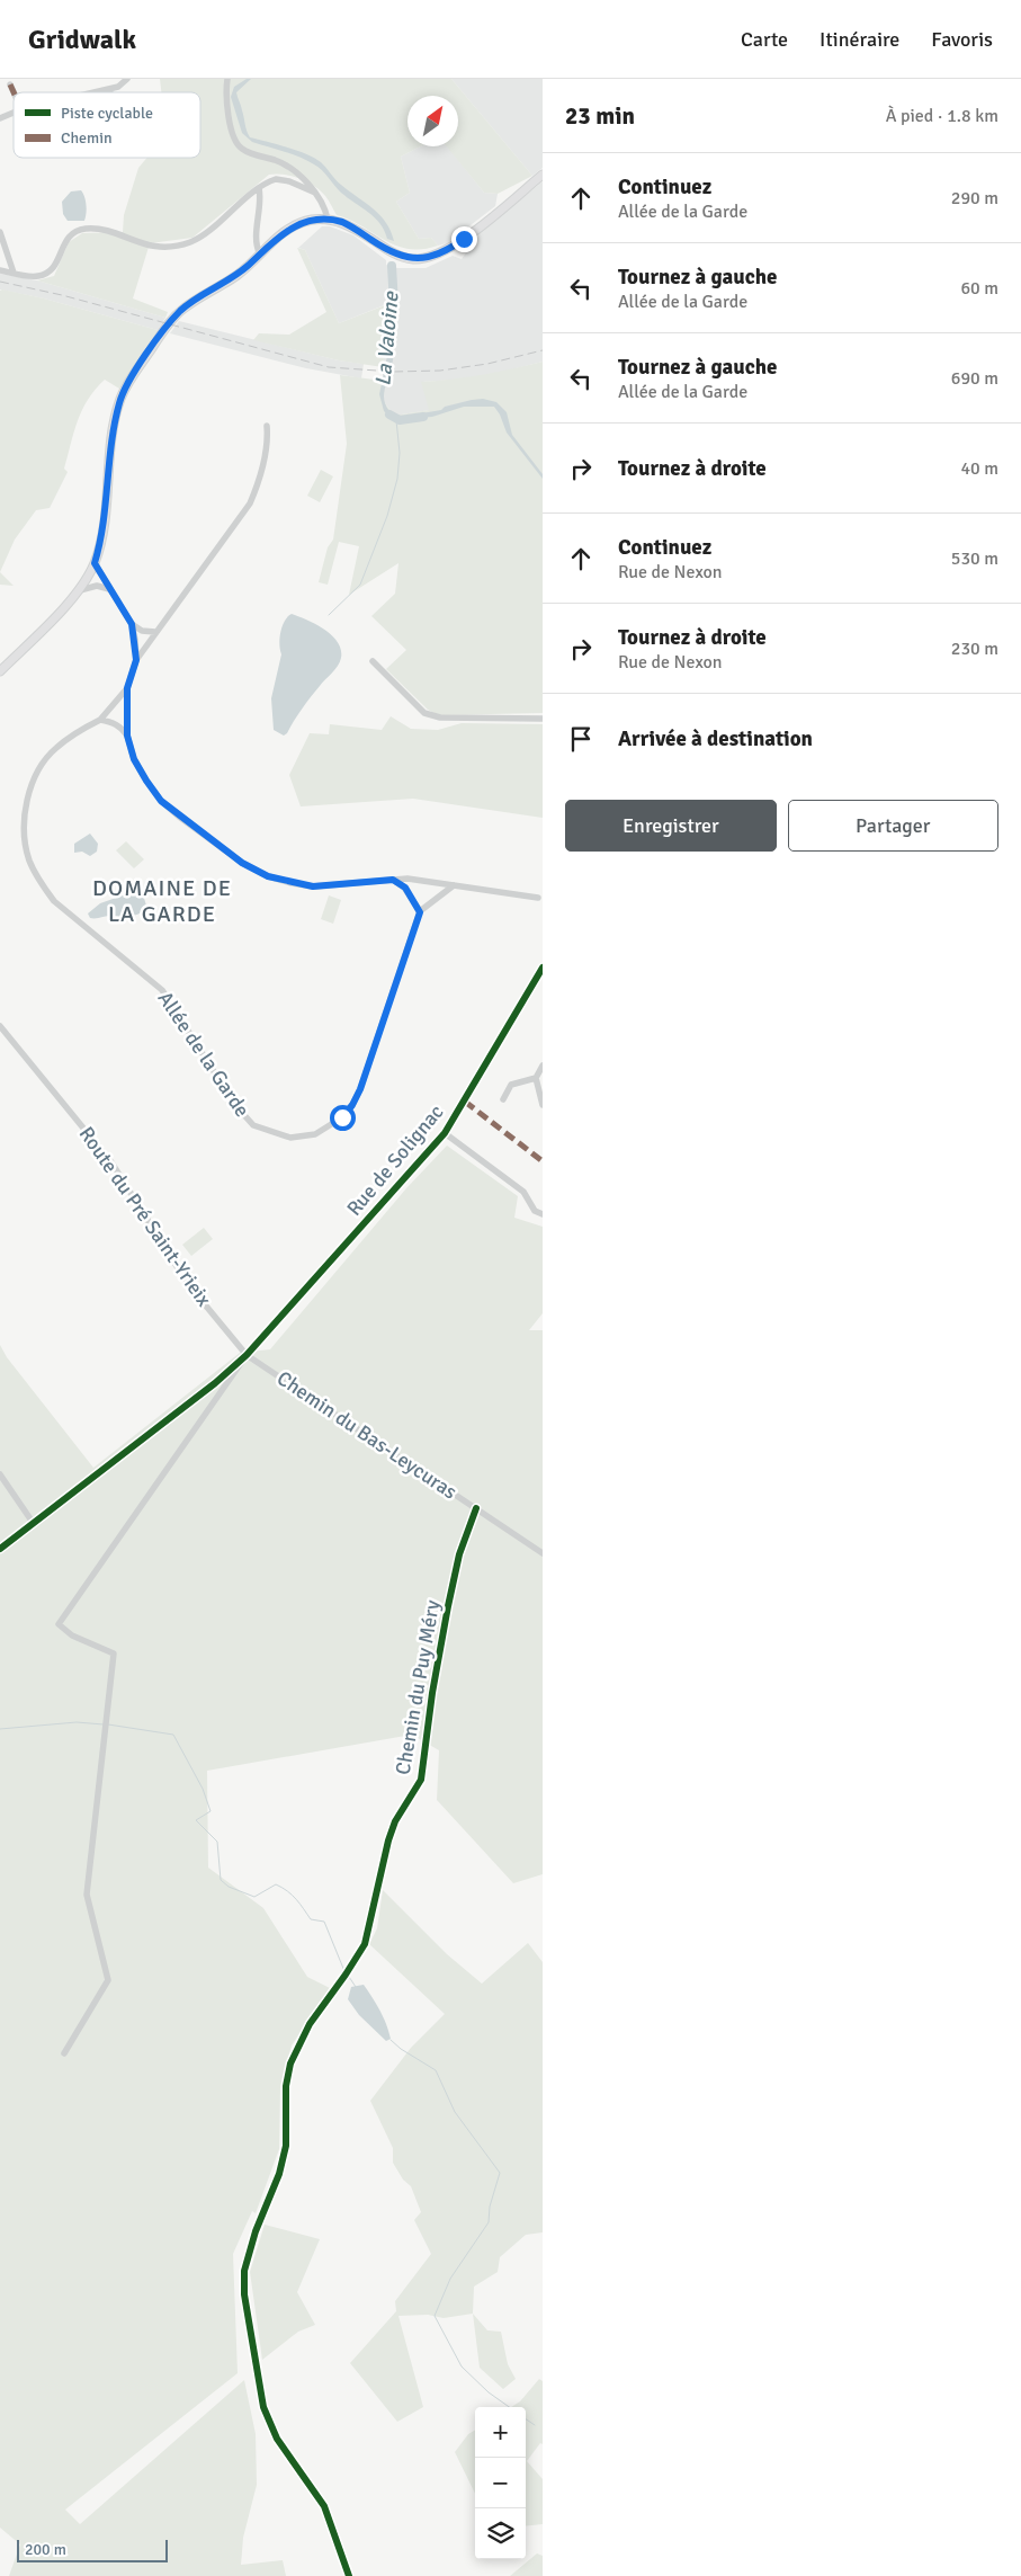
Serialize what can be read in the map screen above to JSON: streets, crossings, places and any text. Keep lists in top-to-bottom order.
{
  "streets": {
    "street": [
      "Allée de la Garde",
      "Rue de Solignac",
      "Route du Pré Saint-Yrieix",
      "Chemin du Bas-Leycuras",
      "Chemin du Puy Méry"
    ]
  },
  "crossings": [
    ["Rue de Solignac", "Route du Pré Saint-Yrieix"],
    ["Rue de Solignac", "Chemin du Bas-Leycuras"],
    ["Route du Pré Saint-Yrieix", "Chemin du Bas-Leycuras"],
    ["Chemin du Bas-Leycuras", "Chemin du Puy Méry"]
  ],
  "districts": ["DOMAINE DE LA GARDE"],
  "water": ["La Valoine"],
  "legend": ["Piste cyclable", "Chemin"],
  "scale_bar": "200 m",
  "north": "top right",
  "page": {
    "header": "Gridwalk",
    "nav": ["Carte", "Itinéraire", "Favoris"],
    "heading": ["23 min", "À pied · 1.8 km"],
    "list": [
      ["Continuez", "Allée de la Garde", "290 m"],
      ["Tournez à gauche", "Allée de la Garde", "60 m"],
      ["Tournez à gauche", "Allée de la Garde", "690 m"],
      ["Tournez à droite", "40 m"],
      ["Continuez", "Rue de Nexon", "530 m"],
      ["Tournez à droite", "Rue de Nexon", "230 m"],
      "Arrivée à destination"
    ],
    "buttons": ["Enregistrer", "Partager"],
    "map_buttons": ["+", "−"],
    "scale": "200 m"
  }
}
